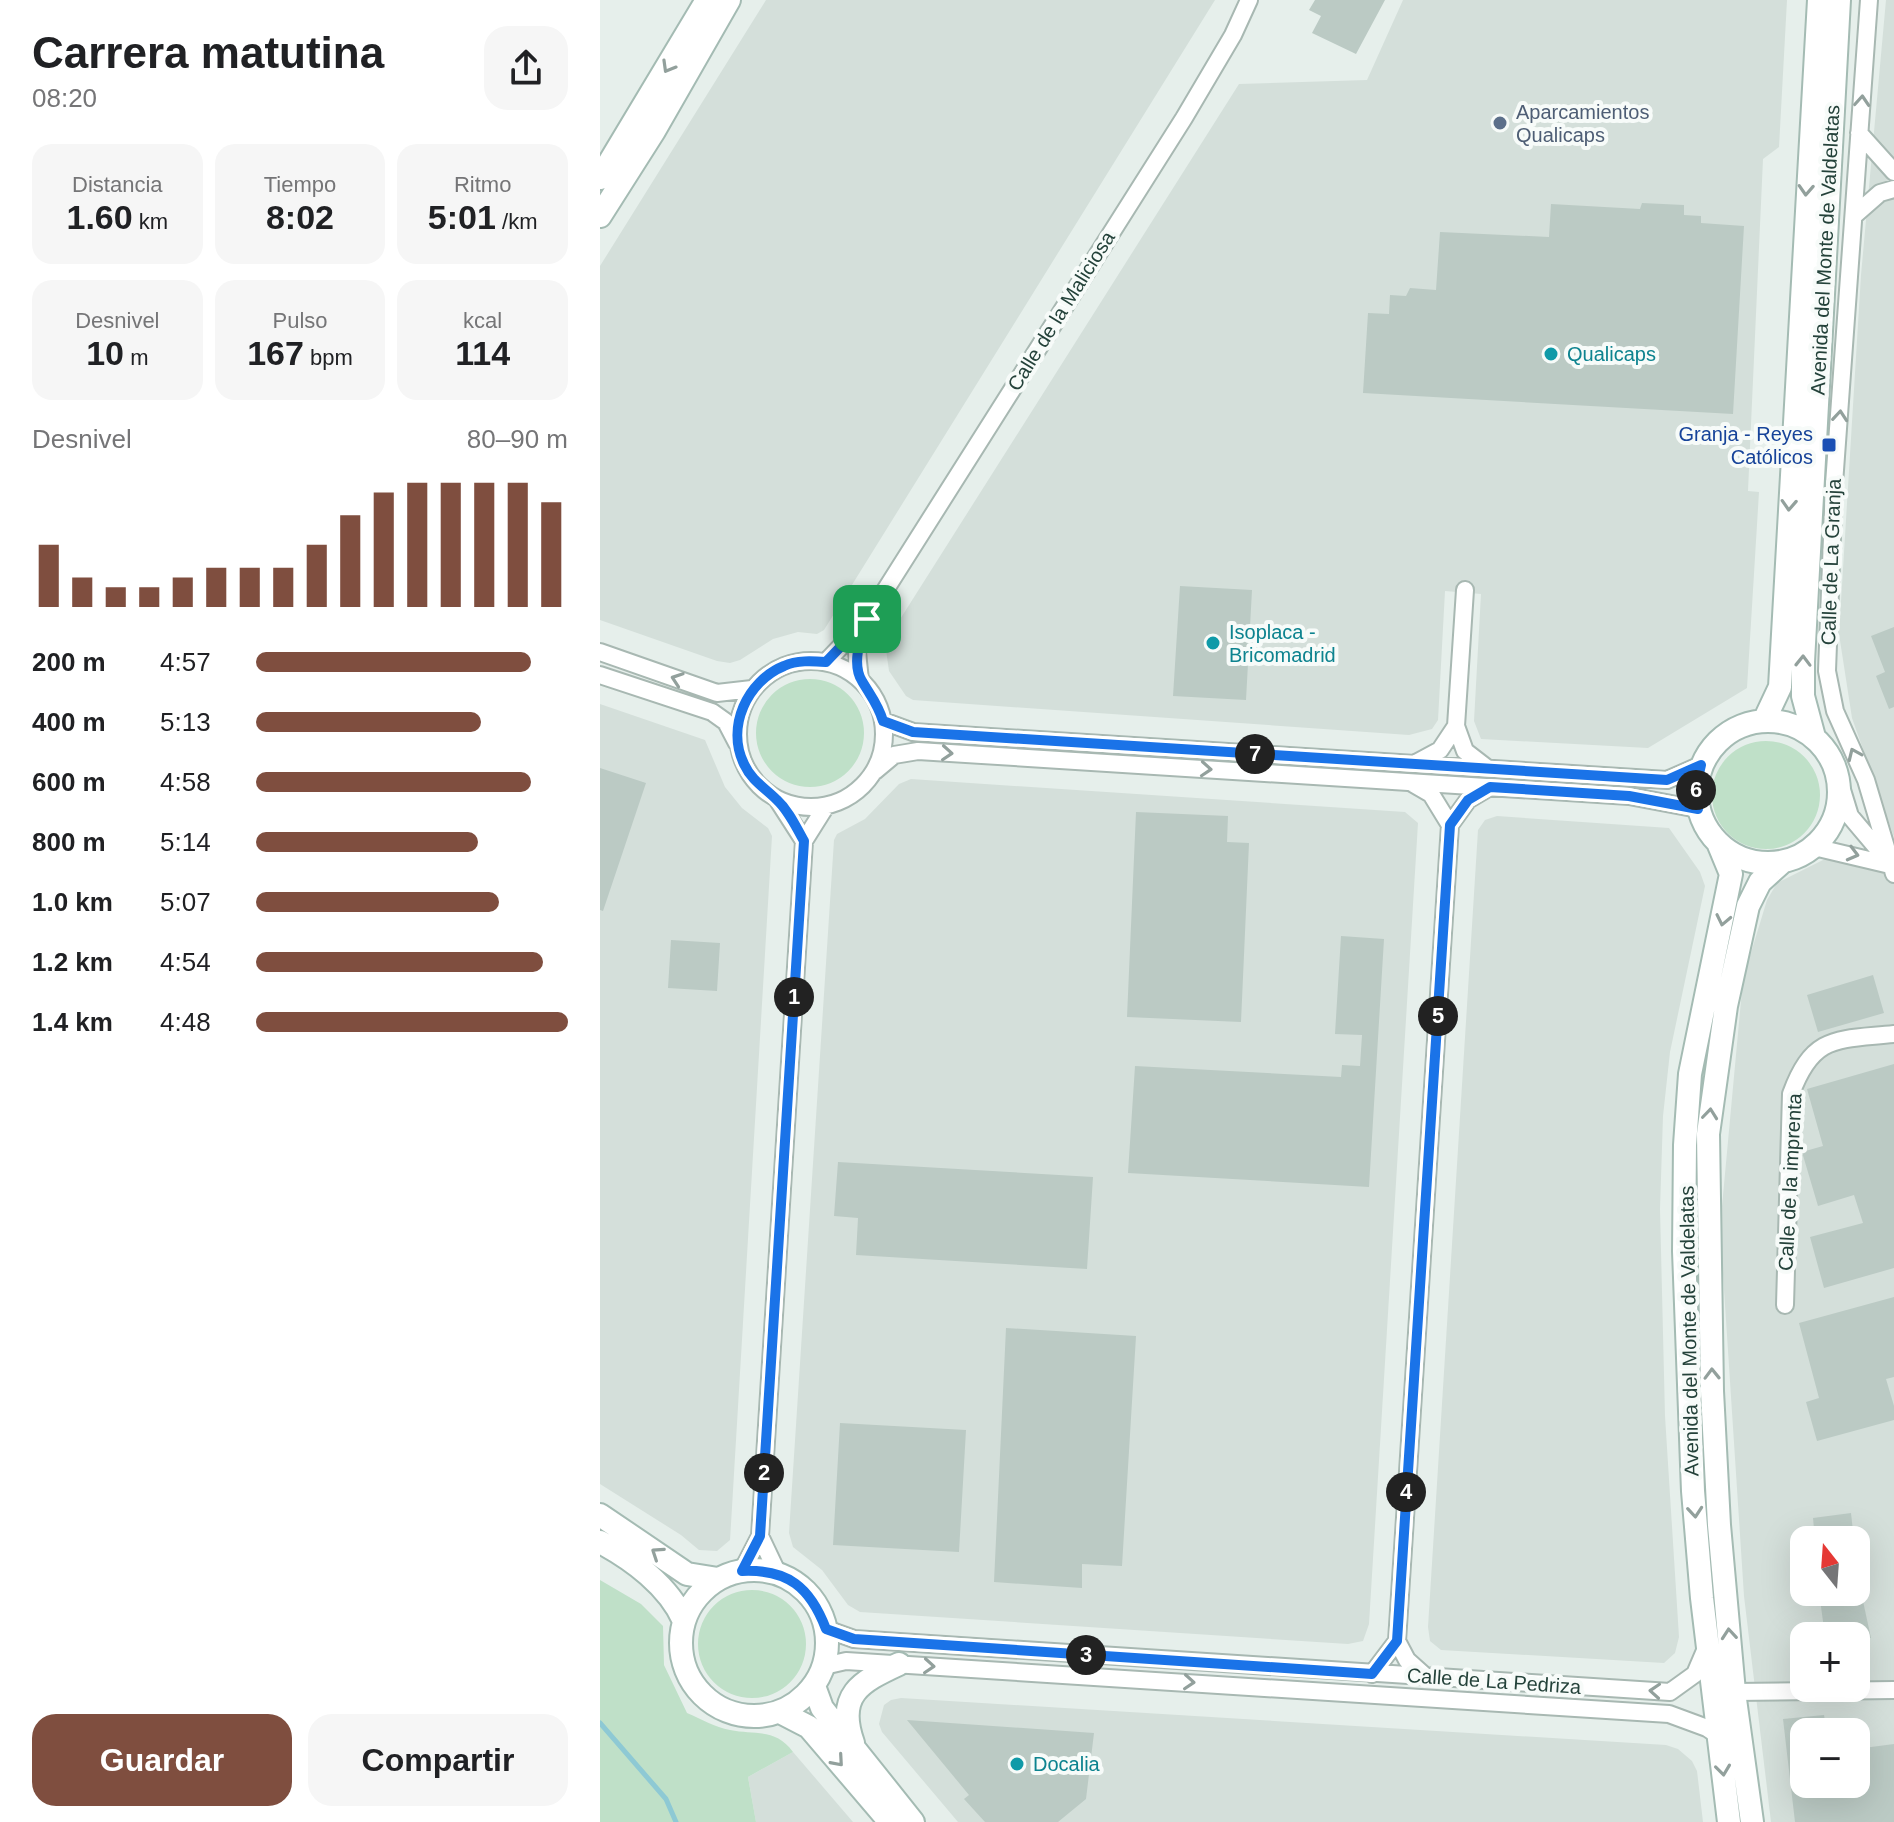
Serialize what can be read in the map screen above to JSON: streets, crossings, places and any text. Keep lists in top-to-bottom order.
{
  "streets": {
    "street": [
      "Avenida del Monte de Valdelatas",
      "Calle de la Maliciosa",
      "Calle de La Granja",
      "Calle de la imprenta",
      "Calle de La Pedriza"
    ]
  },
  "crossings": [
    ["Avenida del Monte de Valdelatas", "Calle de La Pedriza"]
  ],
  "one_way": ["Calle de La Granja"],
  "places": {
    "other": [
      "Aparcamientos Qualicaps",
      "Qualicaps",
      "Isoplaca - Bricomadrid",
      "Docalia"
    ],
    "transit": ["Granja - Reyes Católicos"]
  },
  "north": "top",
  "page": {
    "heading": ["Carrera matutina", "08:20"],
    "stats": [
      ["Distancia", "1.60 km"],
      ["Tiempo", "8:02"],
      ["Ritmo", "5:01 /km"],
      ["Desnivel", "10 m"],
      ["Pulso", "167 bpm"],
      ["kcal", "114"]
    ],
    "chart": ["Desnivel", "80–90 m"],
    "list": [
      {
        "name": "200 m",
        "note": "4:57"
      },
      {
        "name": "400 m",
        "note": "5:13"
      },
      {
        "name": "600 m",
        "note": "4:58"
      },
      {
        "name": "800 m",
        "note": "5:14"
      },
      {
        "name": "1.0 km",
        "note": "5:07"
      },
      {
        "name": "1.2 km",
        "note": "4:54"
      },
      {
        "name": "1.4 km",
        "note": "4:48"
      }
    ],
    "pins": [
      "7",
      "6",
      "1",
      "5",
      "2",
      "4",
      "3"
    ],
    "map_buttons": ["+", "−"],
    "buttons": ["Guardar", "Compartir"]
  }
}
